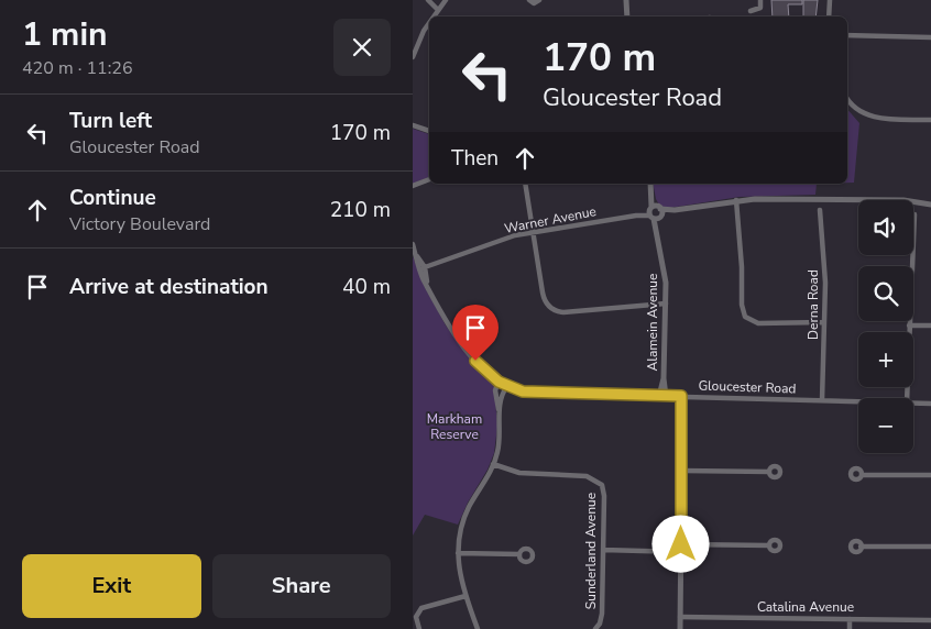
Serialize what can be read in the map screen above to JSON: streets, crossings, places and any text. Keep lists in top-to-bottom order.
{
  "streets": {
    "street": [
      "Warner Avenue",
      "Derna Road",
      "Alamein Avenue",
      "Gloucester Road",
      "Sunderland Avenue",
      "Catalina Avenue"
    ]
  },
  "crossings": [
    ["Warner Avenue", "Alamein Avenue"],
    ["Warner Avenue", "Gloucester Road"],
    ["Derna Road", "Gloucester Road"],
    ["Alamein Avenue", "Gloucester Road"]
  ],
  "parks": ["Markham Reserve"],
  "page": {
    "heading": ["1 min", "420 m · 11:26"],
    "turn": ["170 m", "Gloucester Road"],
    "list": [
      {
        "name": "Turn left",
        "note": "Gloucester Road",
        "value": "170 m"
      },
      {
        "name": "Continue",
        "note": "Victory Boulevard",
        "value": "210 m"
      },
      {
        "name": "Arrive at destination",
        "value": "40 m"
      }
    ],
    "then": "Then",
    "map_buttons": ["+", "−"],
    "buttons": ["Exit", "Share"]
  }
}
